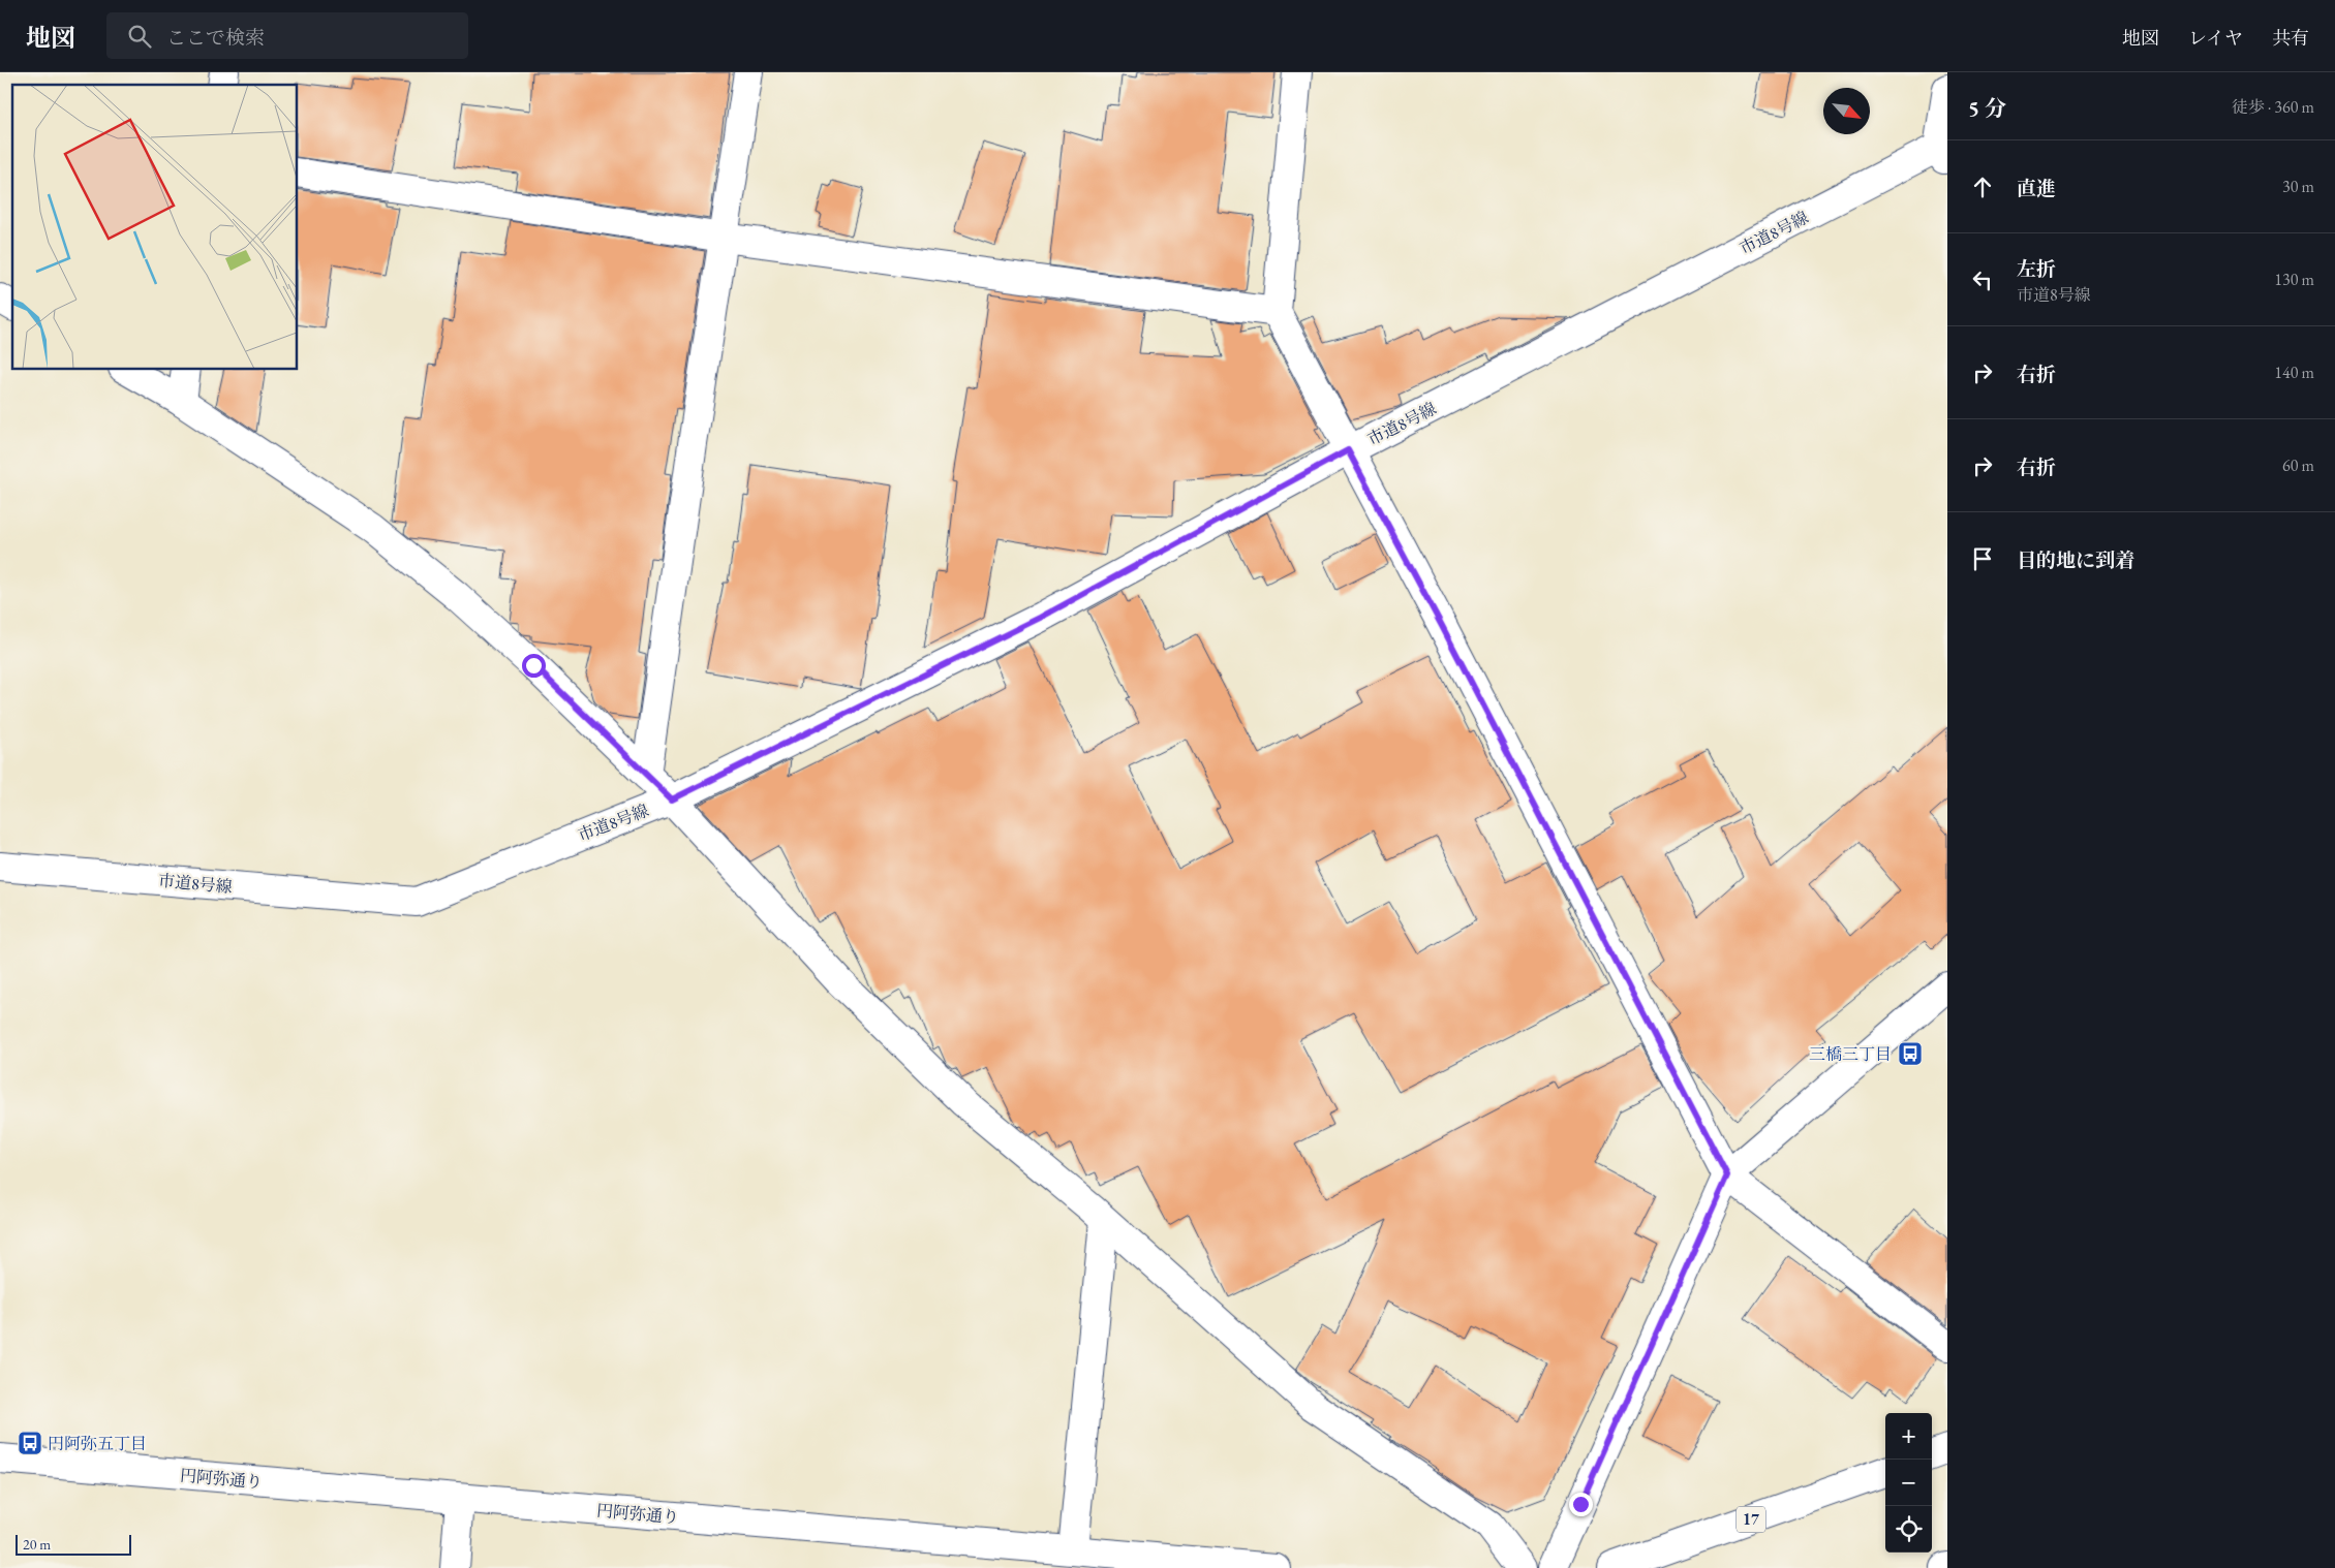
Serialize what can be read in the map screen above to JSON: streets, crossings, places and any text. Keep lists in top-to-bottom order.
{
  "streets": {
    "main road": ["市道8号線", "円阿弥通り", "17"]
  },
  "places": {
    "bus stop": ["三橋三丁目", "円阿弥五丁目"]
  },
  "scale_bar": "20 m",
  "north": "bottom right",
  "page": {
    "header": "地図",
    "search": "ここで検索",
    "nav": ["地図", "レイヤ", "共有"],
    "heading": ["5 分", "徒歩 · 360 m"],
    "list": [
      ["直進", "30 m"],
      ["左折", "市道8号線", "130 m"],
      ["右折", "140 m"],
      ["右折", "60 m"],
      "目的地に到着"
    ],
    "map_buttons": ["+", "−"],
    "scale": "20 m"
  }
}
